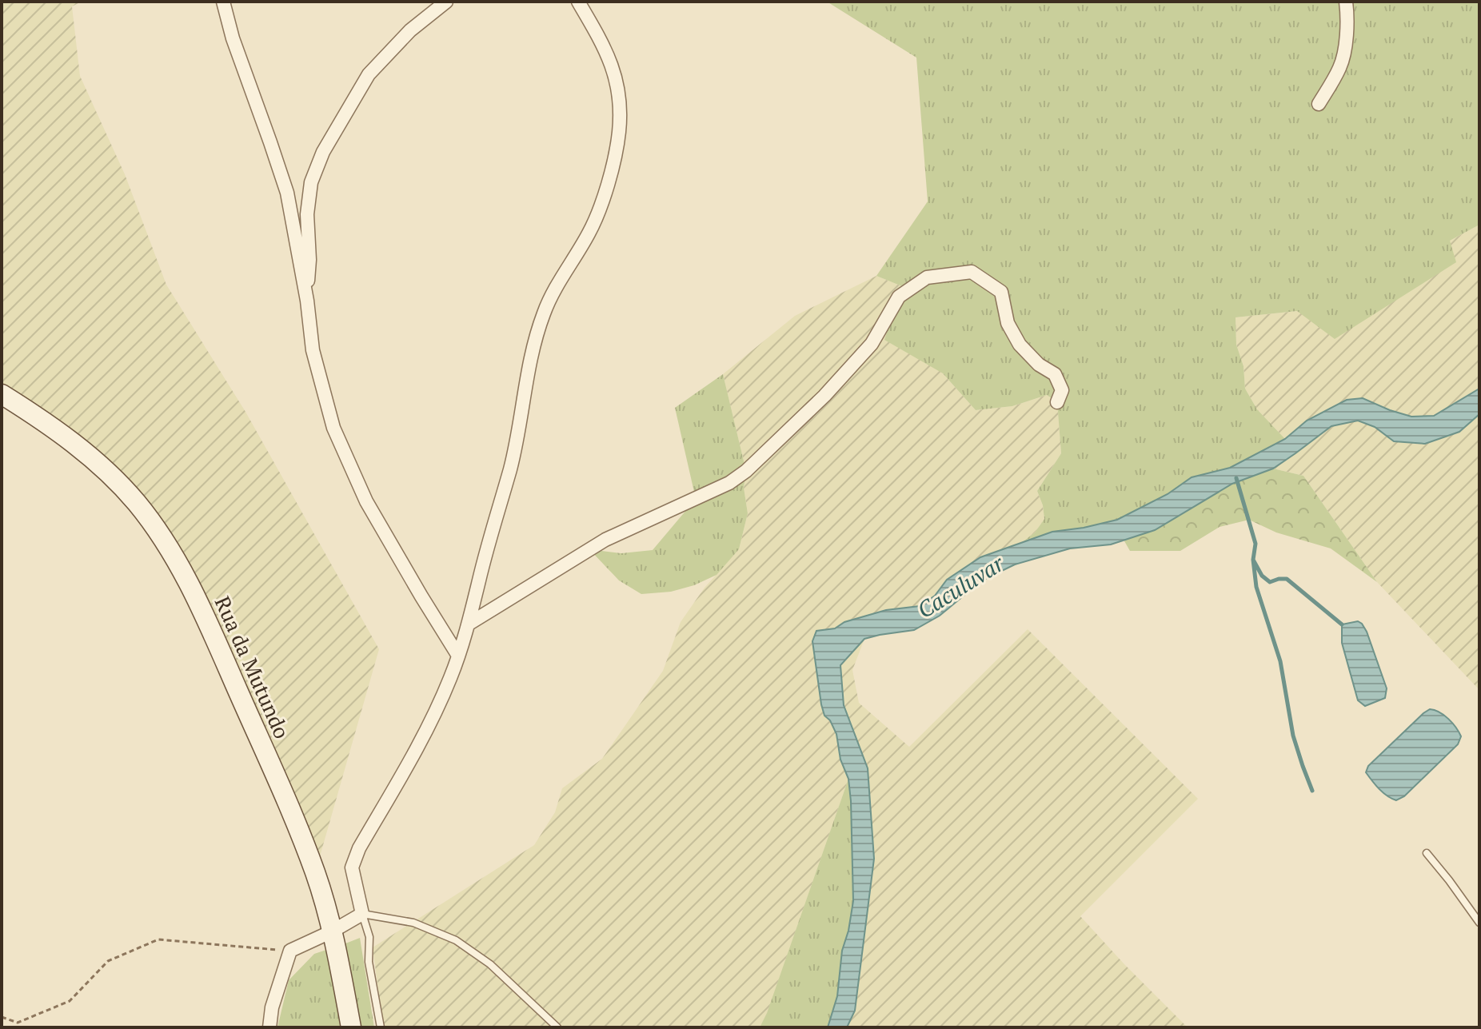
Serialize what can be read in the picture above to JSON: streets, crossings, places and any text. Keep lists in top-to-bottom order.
{
  "streets": {
    "main road": ["Rua da Mutundo"]
  },
  "water": ["Caculuvar"]
}
